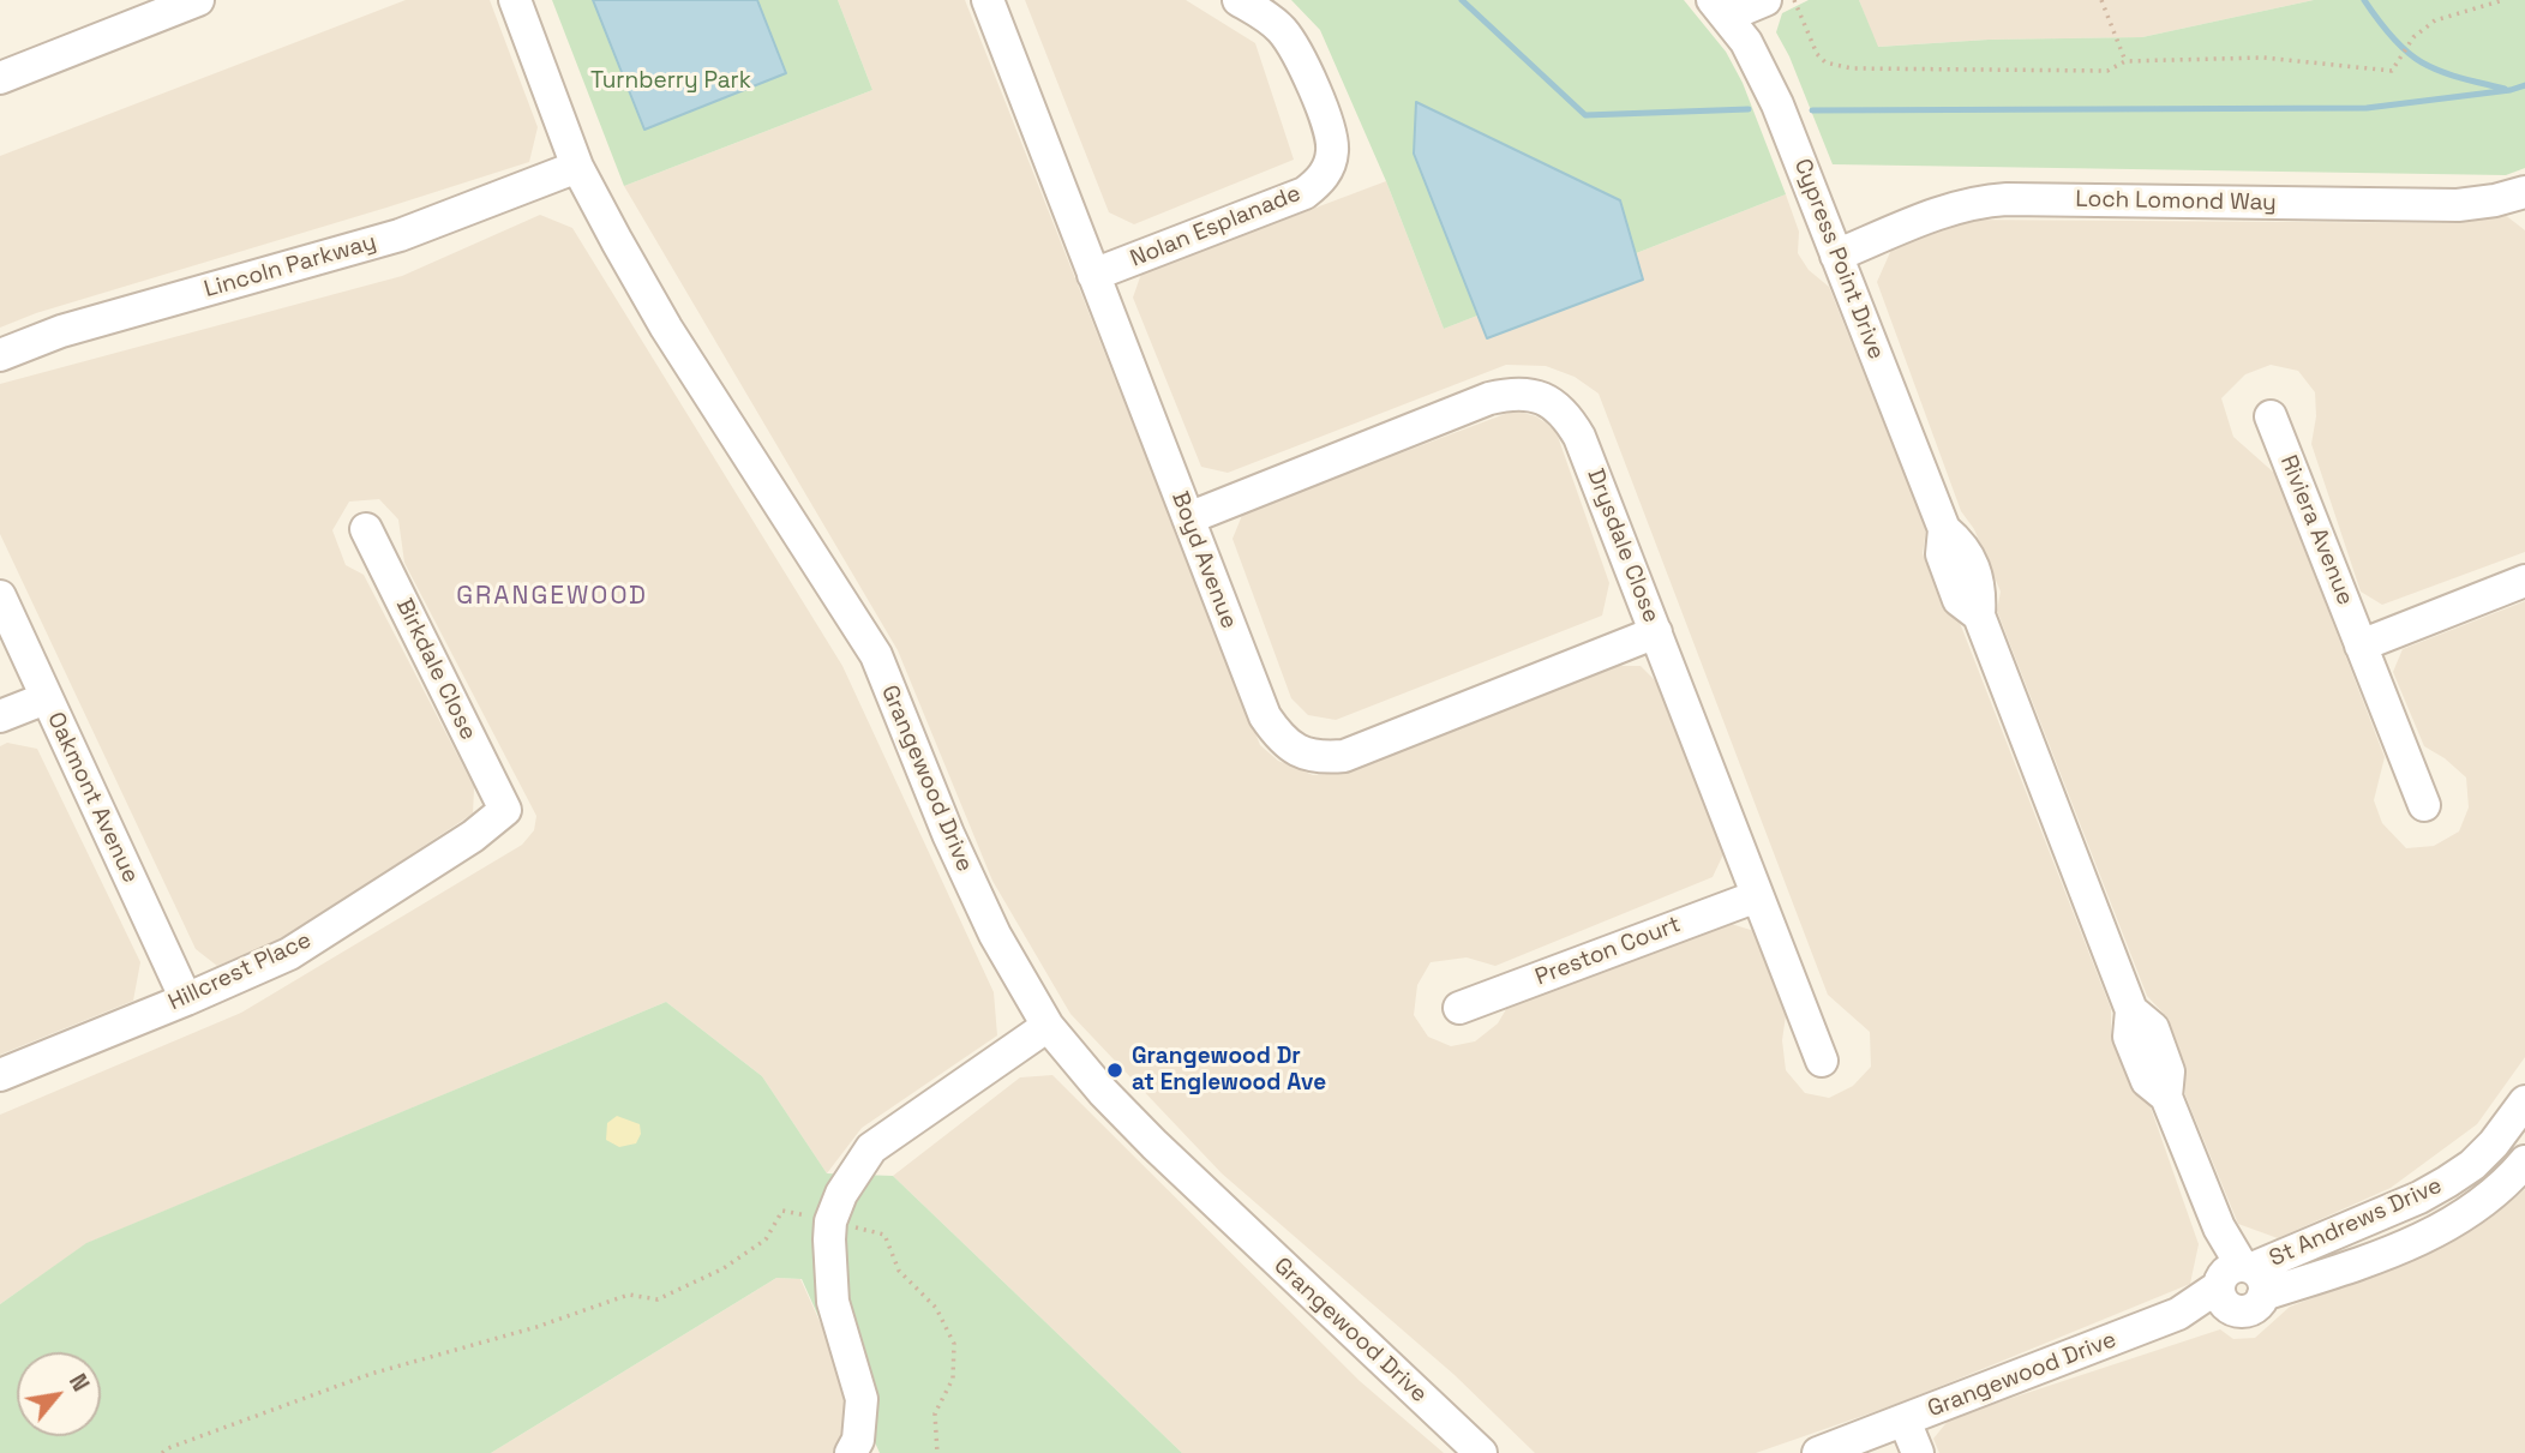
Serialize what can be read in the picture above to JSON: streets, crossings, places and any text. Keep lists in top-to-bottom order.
{
  "streets": {
    "street": [
      "Loch Lomond Way",
      "Nolan Esplanade",
      "Cypress Point Drive",
      "Lincoln Parkway",
      "Riviera Avenue",
      "Drysdale Close",
      "Boyd Avenue",
      "Birkdale Close",
      "Grangewood Drive",
      "Oakmont Avenue",
      "Preston Court",
      "Hillcrest Place",
      "St Andrews Drive"
    ]
  },
  "crossings": [
    ["Loch Lomond Way", "Cypress Point Drive"],
    ["Nolan Esplanade", "Boyd Avenue"],
    ["Cypress Point Drive", "Grangewood Drive"],
    ["Cypress Point Drive", "St Andrews Drive"],
    ["Lincoln Parkway", "Grangewood Drive"],
    ["Drysdale Close", "Boyd Avenue"],
    ["Drysdale Close", "Preston Court"],
    ["Birkdale Close", "Hillcrest Place"],
    ["Grangewood Drive", "St Andrews Drive"],
    ["Oakmont Avenue", "Hillcrest Place"]
  ],
  "districts": ["GRANGEWOOD"],
  "parks": ["Turnberry Park"],
  "places": ["Grangewood Dr at Englewood Ave"],
  "north": "top right"
}
